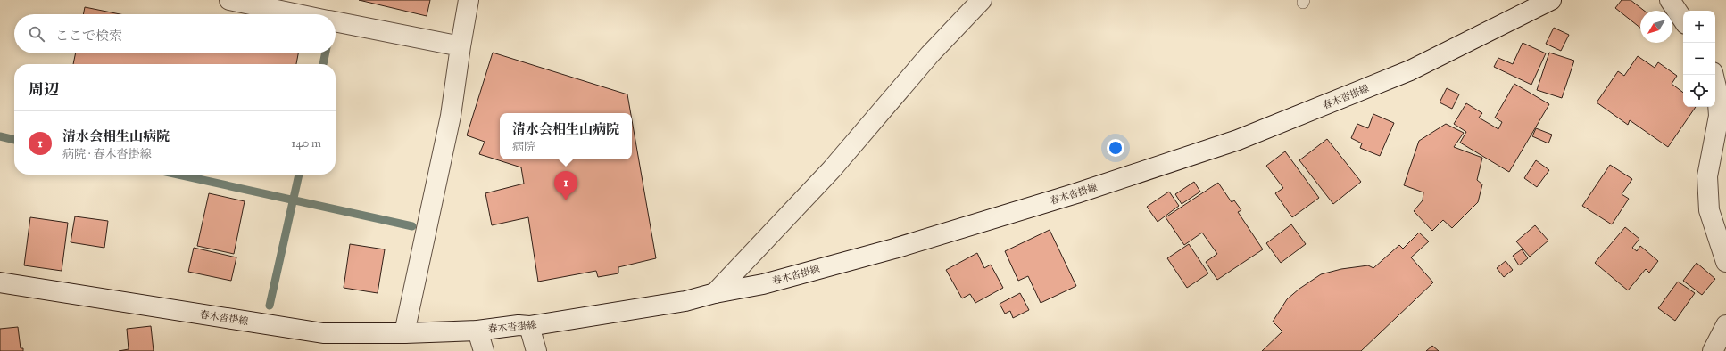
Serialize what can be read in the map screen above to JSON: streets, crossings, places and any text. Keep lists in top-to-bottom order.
{
  "streets": {
    "main road": ["春木沓掛線"]
  },
  "north": "bottom left",
  "page": {
    "map_buttons": ["+", "−"],
    "search": "ここで検索",
    "heading": "周辺",
    "list": [
      {
        "mark": "1",
        "name": "清水会相生山病院",
        "note": "病院 · 春木沓掛線",
        "value": "140 m"
      }
    ],
    "popup": ["清水会相生山病院", "病院"],
    "pins": "1"
  }
}
